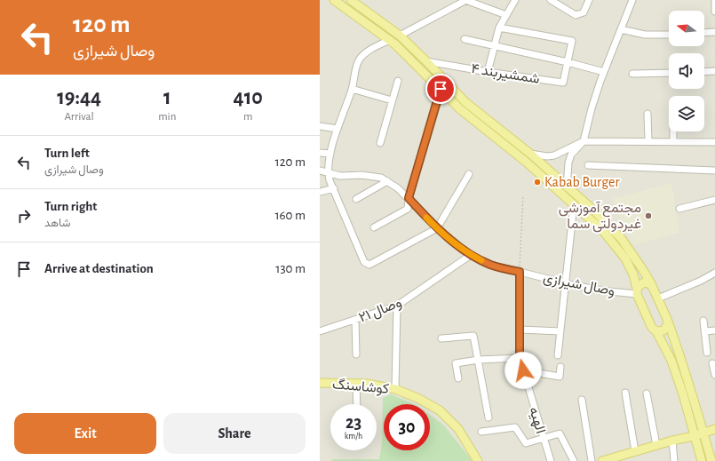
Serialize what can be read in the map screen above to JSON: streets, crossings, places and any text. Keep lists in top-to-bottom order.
{
  "streets": {
    "main road": ["کوشاسنگ"],
    "street": [
      "شمشیربند ۴",
      "وصال شیرازی",
      "وصال ۲۱",
      "الهیه"
    ]
  },
  "crossings": [
    ["وصال شیرازی", "وصال ۲۱"],
    ["وصال شیرازی", "الهیه"]
  ],
  "places": ["Kabab Burger", "مجتمع آموزشی غیردولتی سما"],
  "north": "left",
  "page": {
    "turn": ["120 m", "وصال شیرازی"],
    "eta": [
      "19:44",
      "Arrival",
      "1",
      "min",
      "410",
      "m"
    ],
    "list": [
      {
        "name": "Turn left",
        "note": "وصال شیرازی",
        "value": "120 m"
      },
      {
        "name": "Turn right",
        "note": "شاهد",
        "value": "160 m"
      },
      {
        "name": "Arrive at destination",
        "value": "130 m"
      }
    ],
    "speed": "23 km/h",
    "limit": "30",
    "buttons": ["Exit", "Share"]
  }
}
